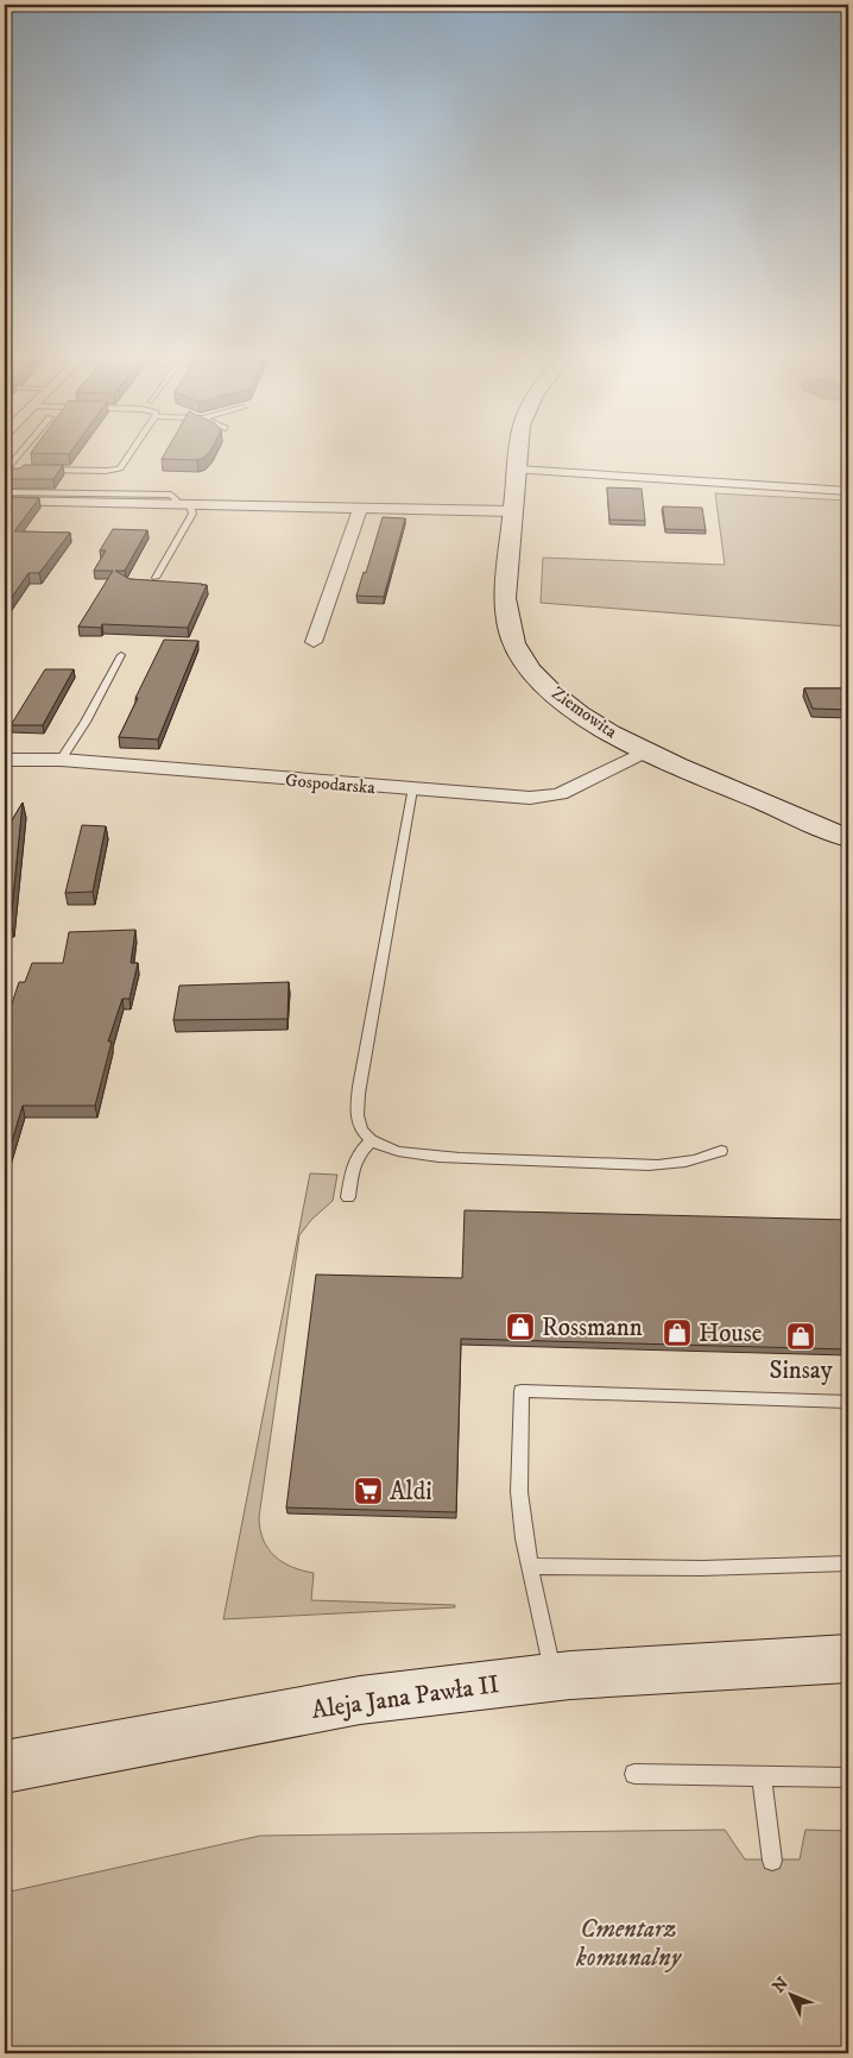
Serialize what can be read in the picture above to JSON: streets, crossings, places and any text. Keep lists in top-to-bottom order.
{
  "streets": {
    "street": ["Ziemowita", "Gospodarska", "Aleja Jana Pawła II"]
  },
  "crossings": [
    ["Ziemowita", "Gospodarska"]
  ],
  "parks": ["Cmentarz komunalny"],
  "places": {
    "shop": ["Rossmann", "House", "Sinsay"],
    "supermarket": ["Aldi"]
  },
  "north": "top left"
}
